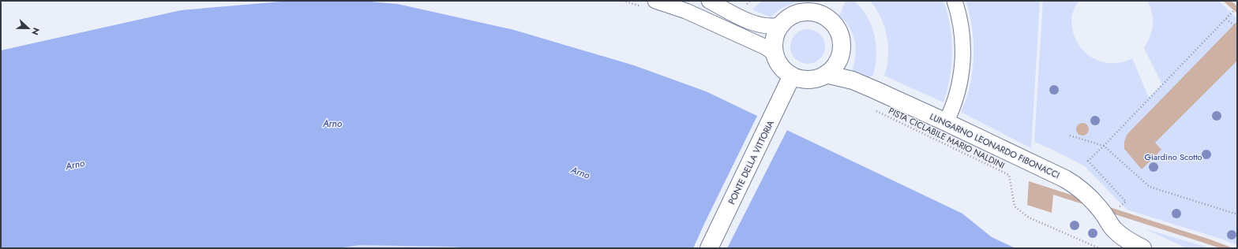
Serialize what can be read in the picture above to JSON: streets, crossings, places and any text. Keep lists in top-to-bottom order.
{
  "streets": {
    "main road": ["LUNGARNO LEONARDO FIBONACCI", "PONTE DELLA VITTORIA"],
    "path": ["PISTA CICLABILE MARIO NALDINI"]
  },
  "crossings": [
    ["LUNGARNO LEONARDO FIBONACCI", "PONTE DELLA VITTORIA"]
  ],
  "water": ["Arno"],
  "parks": ["Giardino Scotto"],
  "north": "right"
}
